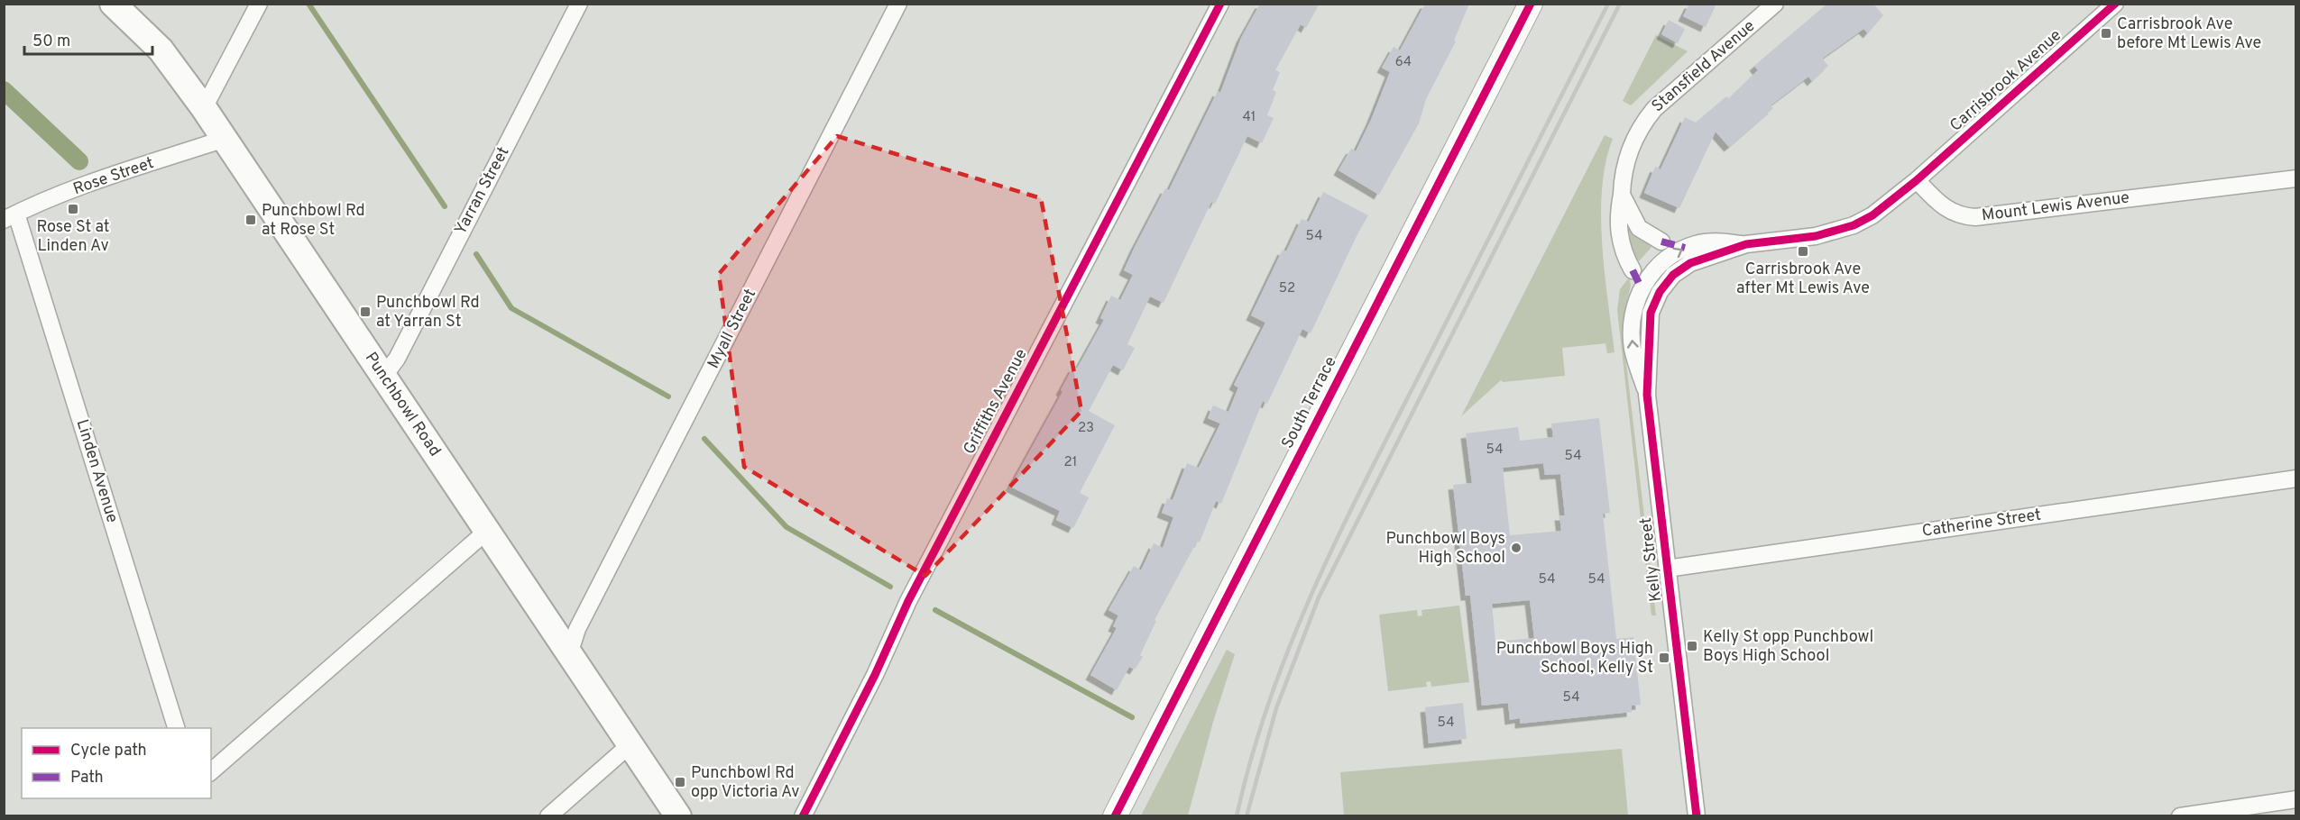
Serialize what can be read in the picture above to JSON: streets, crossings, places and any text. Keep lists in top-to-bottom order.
{
  "streets": {
    "main road": ["Punchbowl Road"],
    "street": [
      "Stansfield Avenue",
      "Carrisbrook Avenue",
      "Rose Street",
      "Yarran Street",
      "Mount Lewis Avenue",
      "Myall Street",
      "Griffiths Avenue",
      "South Terrace",
      "Linden Avenue",
      "Catherine Street",
      "Kelly Street"
    ]
  },
  "crossings": [
    ["Carrisbrook Avenue", "Mount Lewis Avenue"],
    ["Rose Street", "Punchbowl Road"],
    ["Rose Street", "Linden Avenue"],
    ["Yarran Street", "Punchbowl Road"],
    ["Myall Street", "Punchbowl Road"],
    ["Catherine Street", "Kelly Street"]
  ],
  "places": {
    "transit": [
      "Carrisbrook Ave before Mt Lewis Ave",
      "Rose St at Linden Av",
      "Punchbowl Rd at Rose St",
      "Carrisbrook Ave after Mt Lewis Ave",
      "Punchbowl Rd at Yarran St",
      "Kelly St opp Punchbowl Boys High School",
      "Punchbowl Boys High School, Kelly St",
      "Punchbowl Rd opp Victoria Av"
    ],
    "other": ["Punchbowl Boys High School"]
  },
  "house_numbers": [
    "64",
    "41",
    "54",
    "52",
    "23",
    "54",
    "54",
    "21",
    "54",
    "54",
    "54",
    "54"
  ],
  "legend": ["Cycle path", "Path"],
  "scale_bar": "50 m"
}
